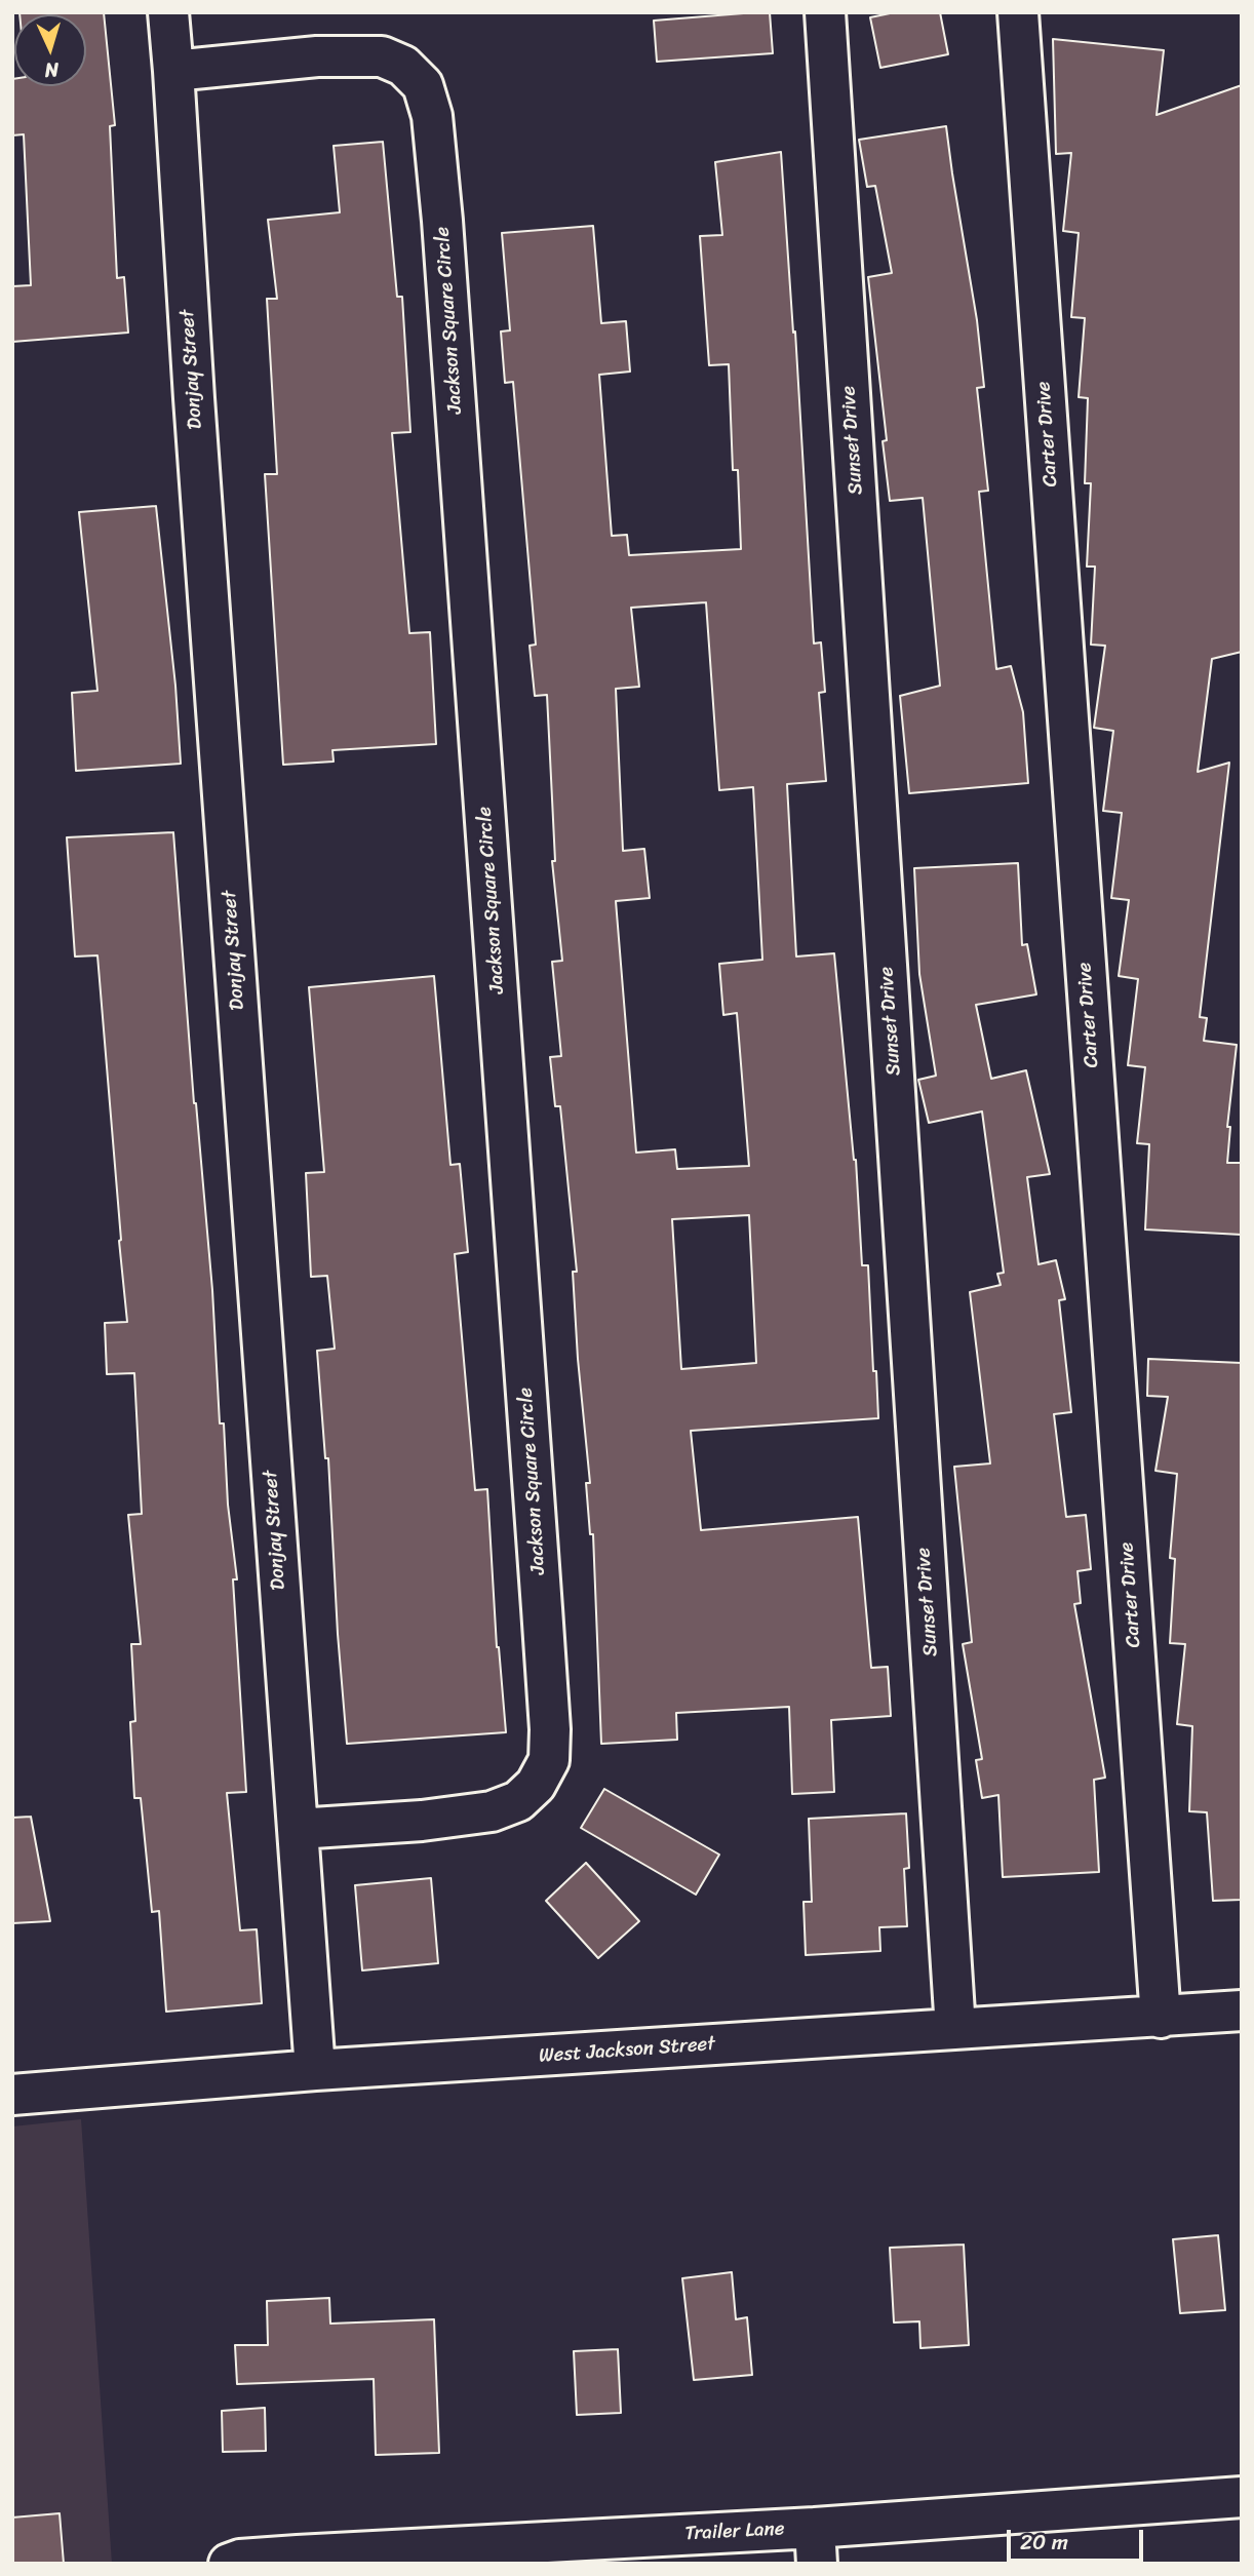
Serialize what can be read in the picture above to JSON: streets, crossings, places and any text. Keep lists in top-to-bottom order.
{
  "streets": {
    "street": [
      "Jackson Square Circle",
      "Donjay Street",
      "Carter Drive",
      "Sunset Drive",
      "West Jackson Street",
      "Trailer Lane"
    ]
  },
  "crossings": [
    ["Jackson Square Circle", "Donjay Street"],
    ["Donjay Street", "West Jackson Street"],
    ["Carter Drive", "West Jackson Street"],
    ["Sunset Drive", "West Jackson Street"]
  ],
  "scale_bar": "20 m",
  "north": "bottom"
}
